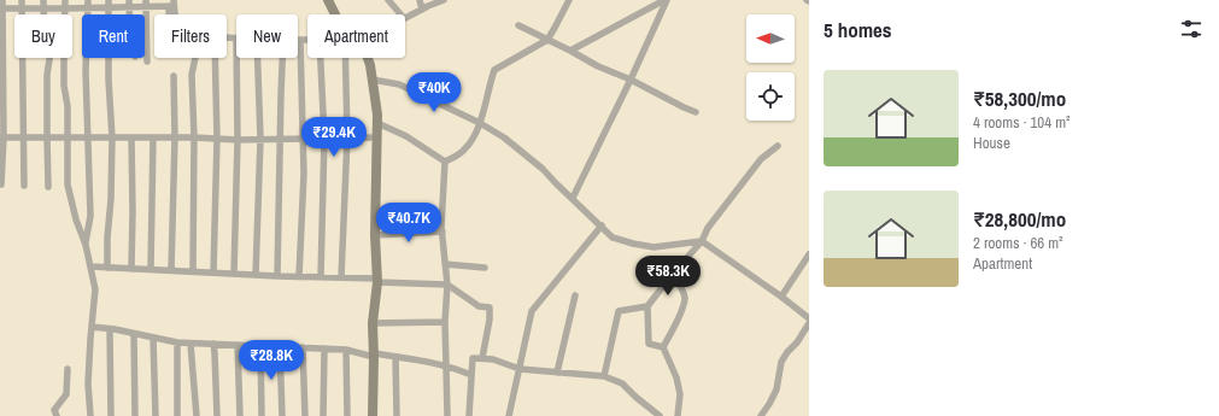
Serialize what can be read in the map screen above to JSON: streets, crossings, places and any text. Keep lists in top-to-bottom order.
{
  "north": "left",
  "page": {
    "heading": "5 homes",
    "chip": [
      "Buy",
      "Rent",
      "Filters",
      "New",
      "Apartment"
    ],
    "list": [
      {
        "name": "₹58,300/mo",
        "note": "4 rooms · 104 m² · House"
      },
      {
        "name": "₹28,800/mo",
        "note": "2 rooms · 66 m² · Apartment"
      }
    ],
    "price": [
      "₹40K",
      "₹29.4K",
      "₹40.7K",
      "₹58.3K",
      "₹28.8K"
    ]
  }
}
